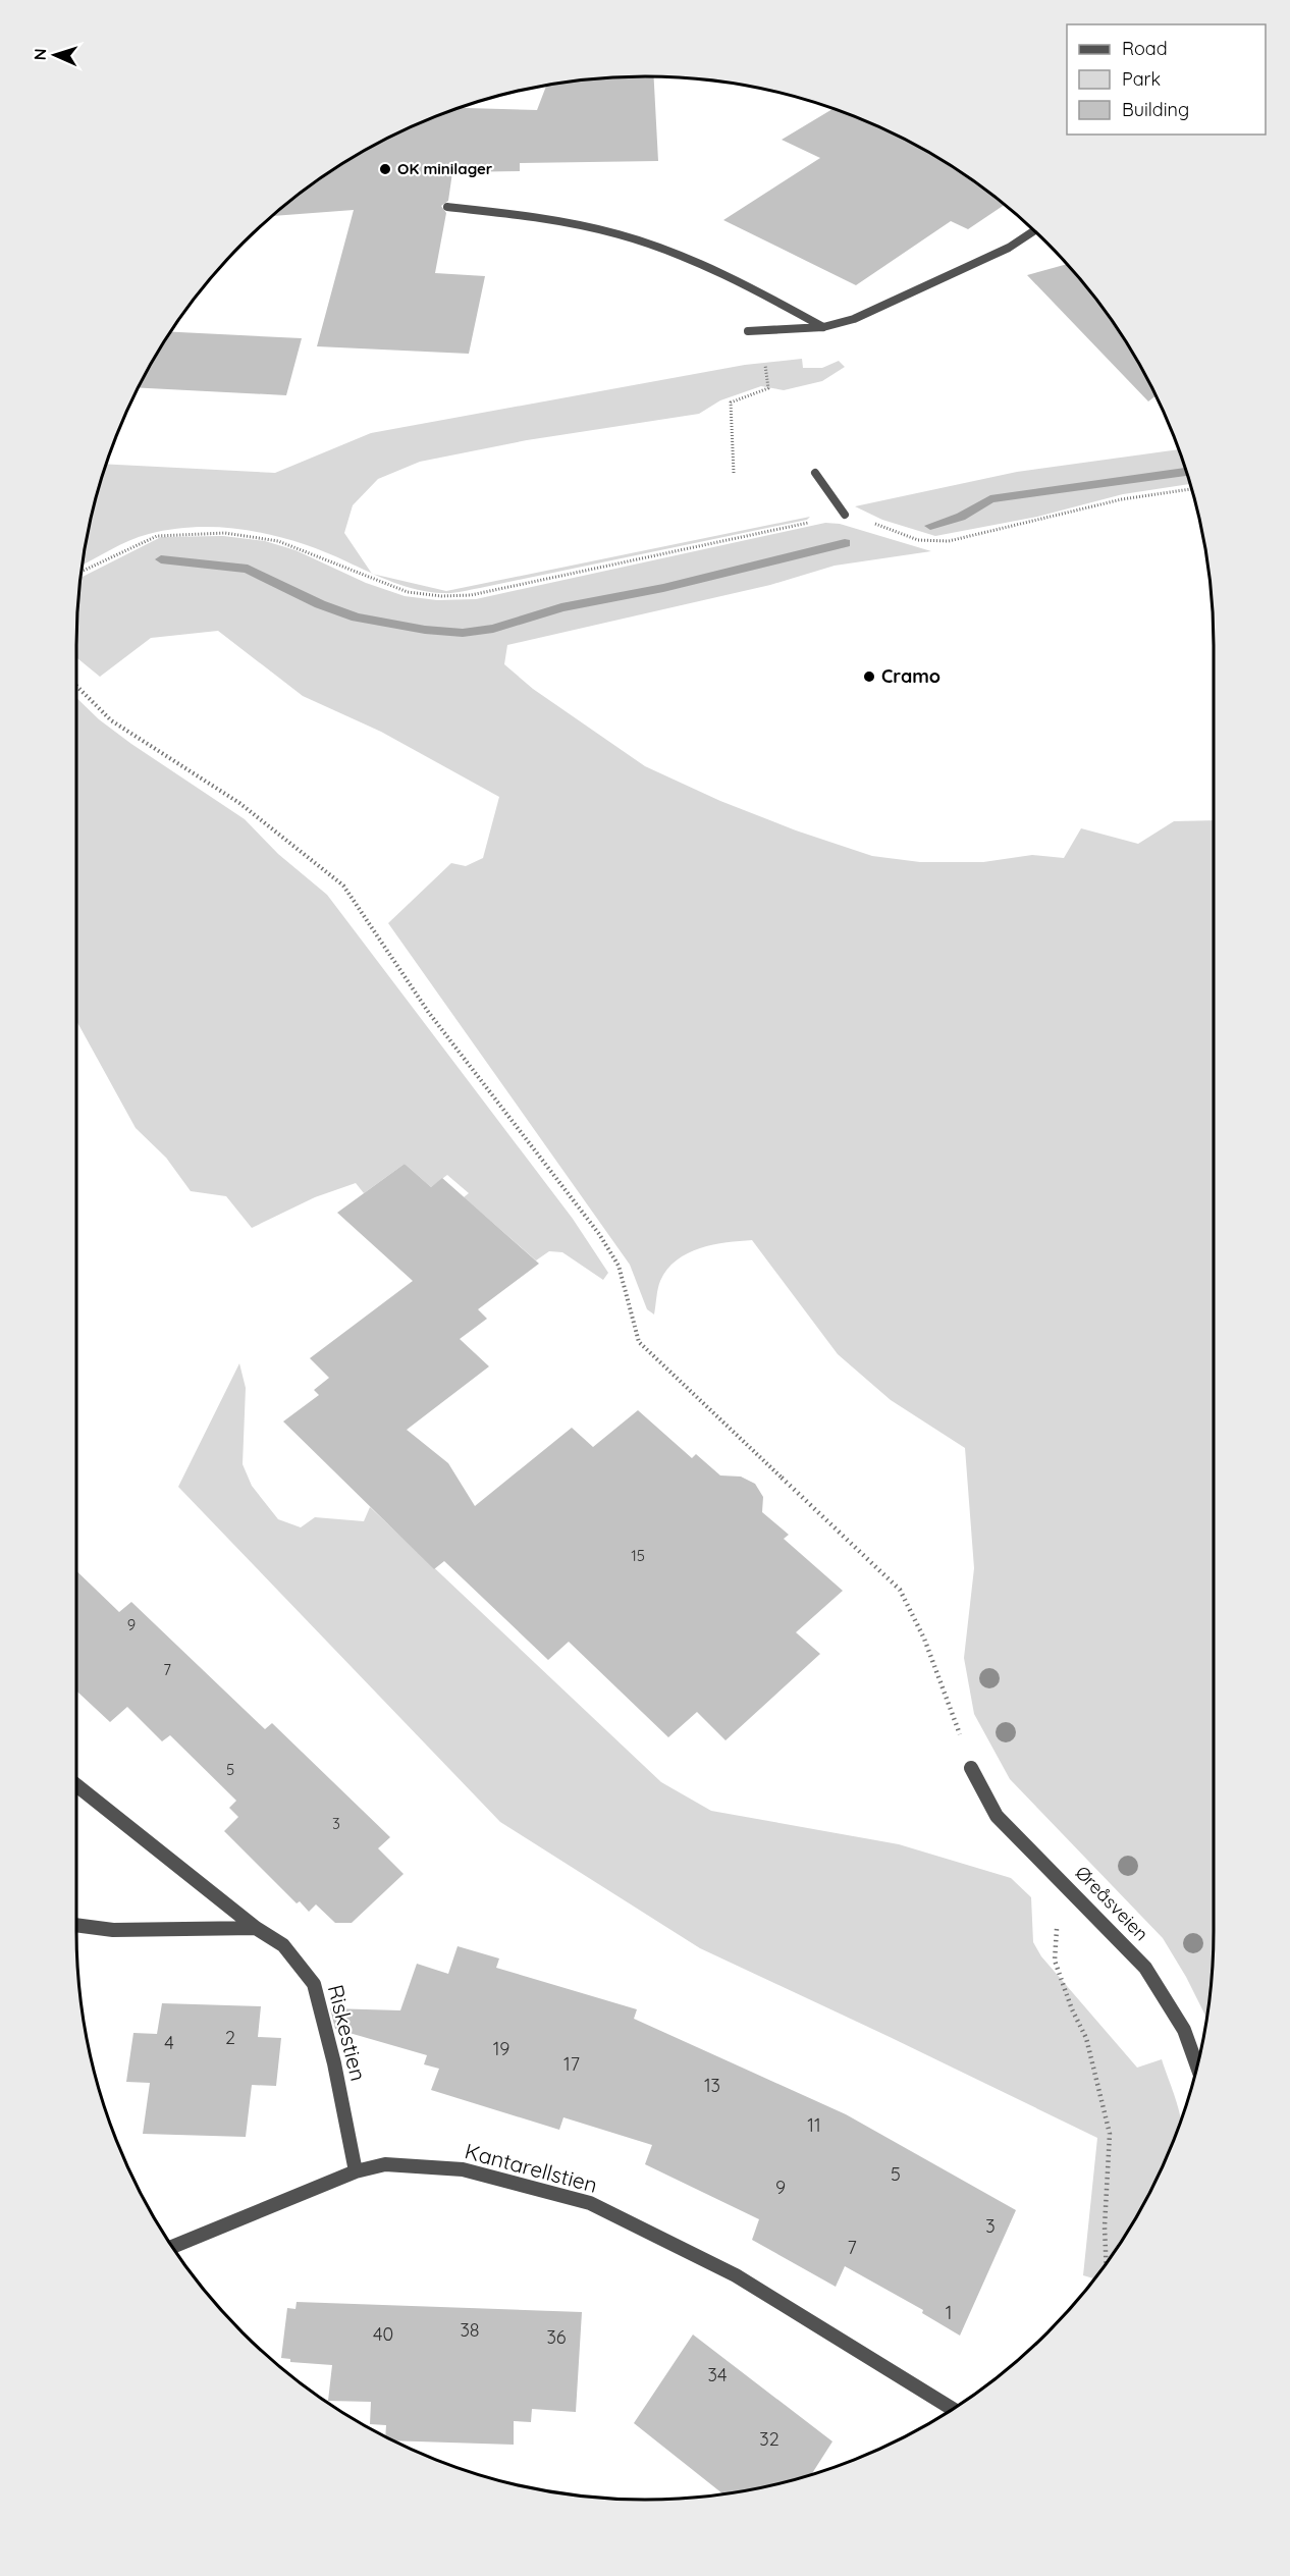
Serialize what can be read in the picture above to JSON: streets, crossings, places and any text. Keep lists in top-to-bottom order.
{
  "streets": {
    "street": ["Øreåsveien", "Riskestien", "Kantarellstien"]
  },
  "crossings": [
    ["Riskestien", "Kantarellstien"]
  ],
  "places": ["OK minilager", "Cramo"],
  "house_numbers": [
    "15",
    "9",
    "7",
    "5",
    "3",
    "2",
    "4",
    "19",
    "17",
    "13",
    "11",
    "5",
    "9",
    "3",
    "7",
    "1",
    "38",
    "40",
    "36",
    "34",
    "32"
  ],
  "legend": ["Road", "Park", "Building"],
  "north": "left"
}
